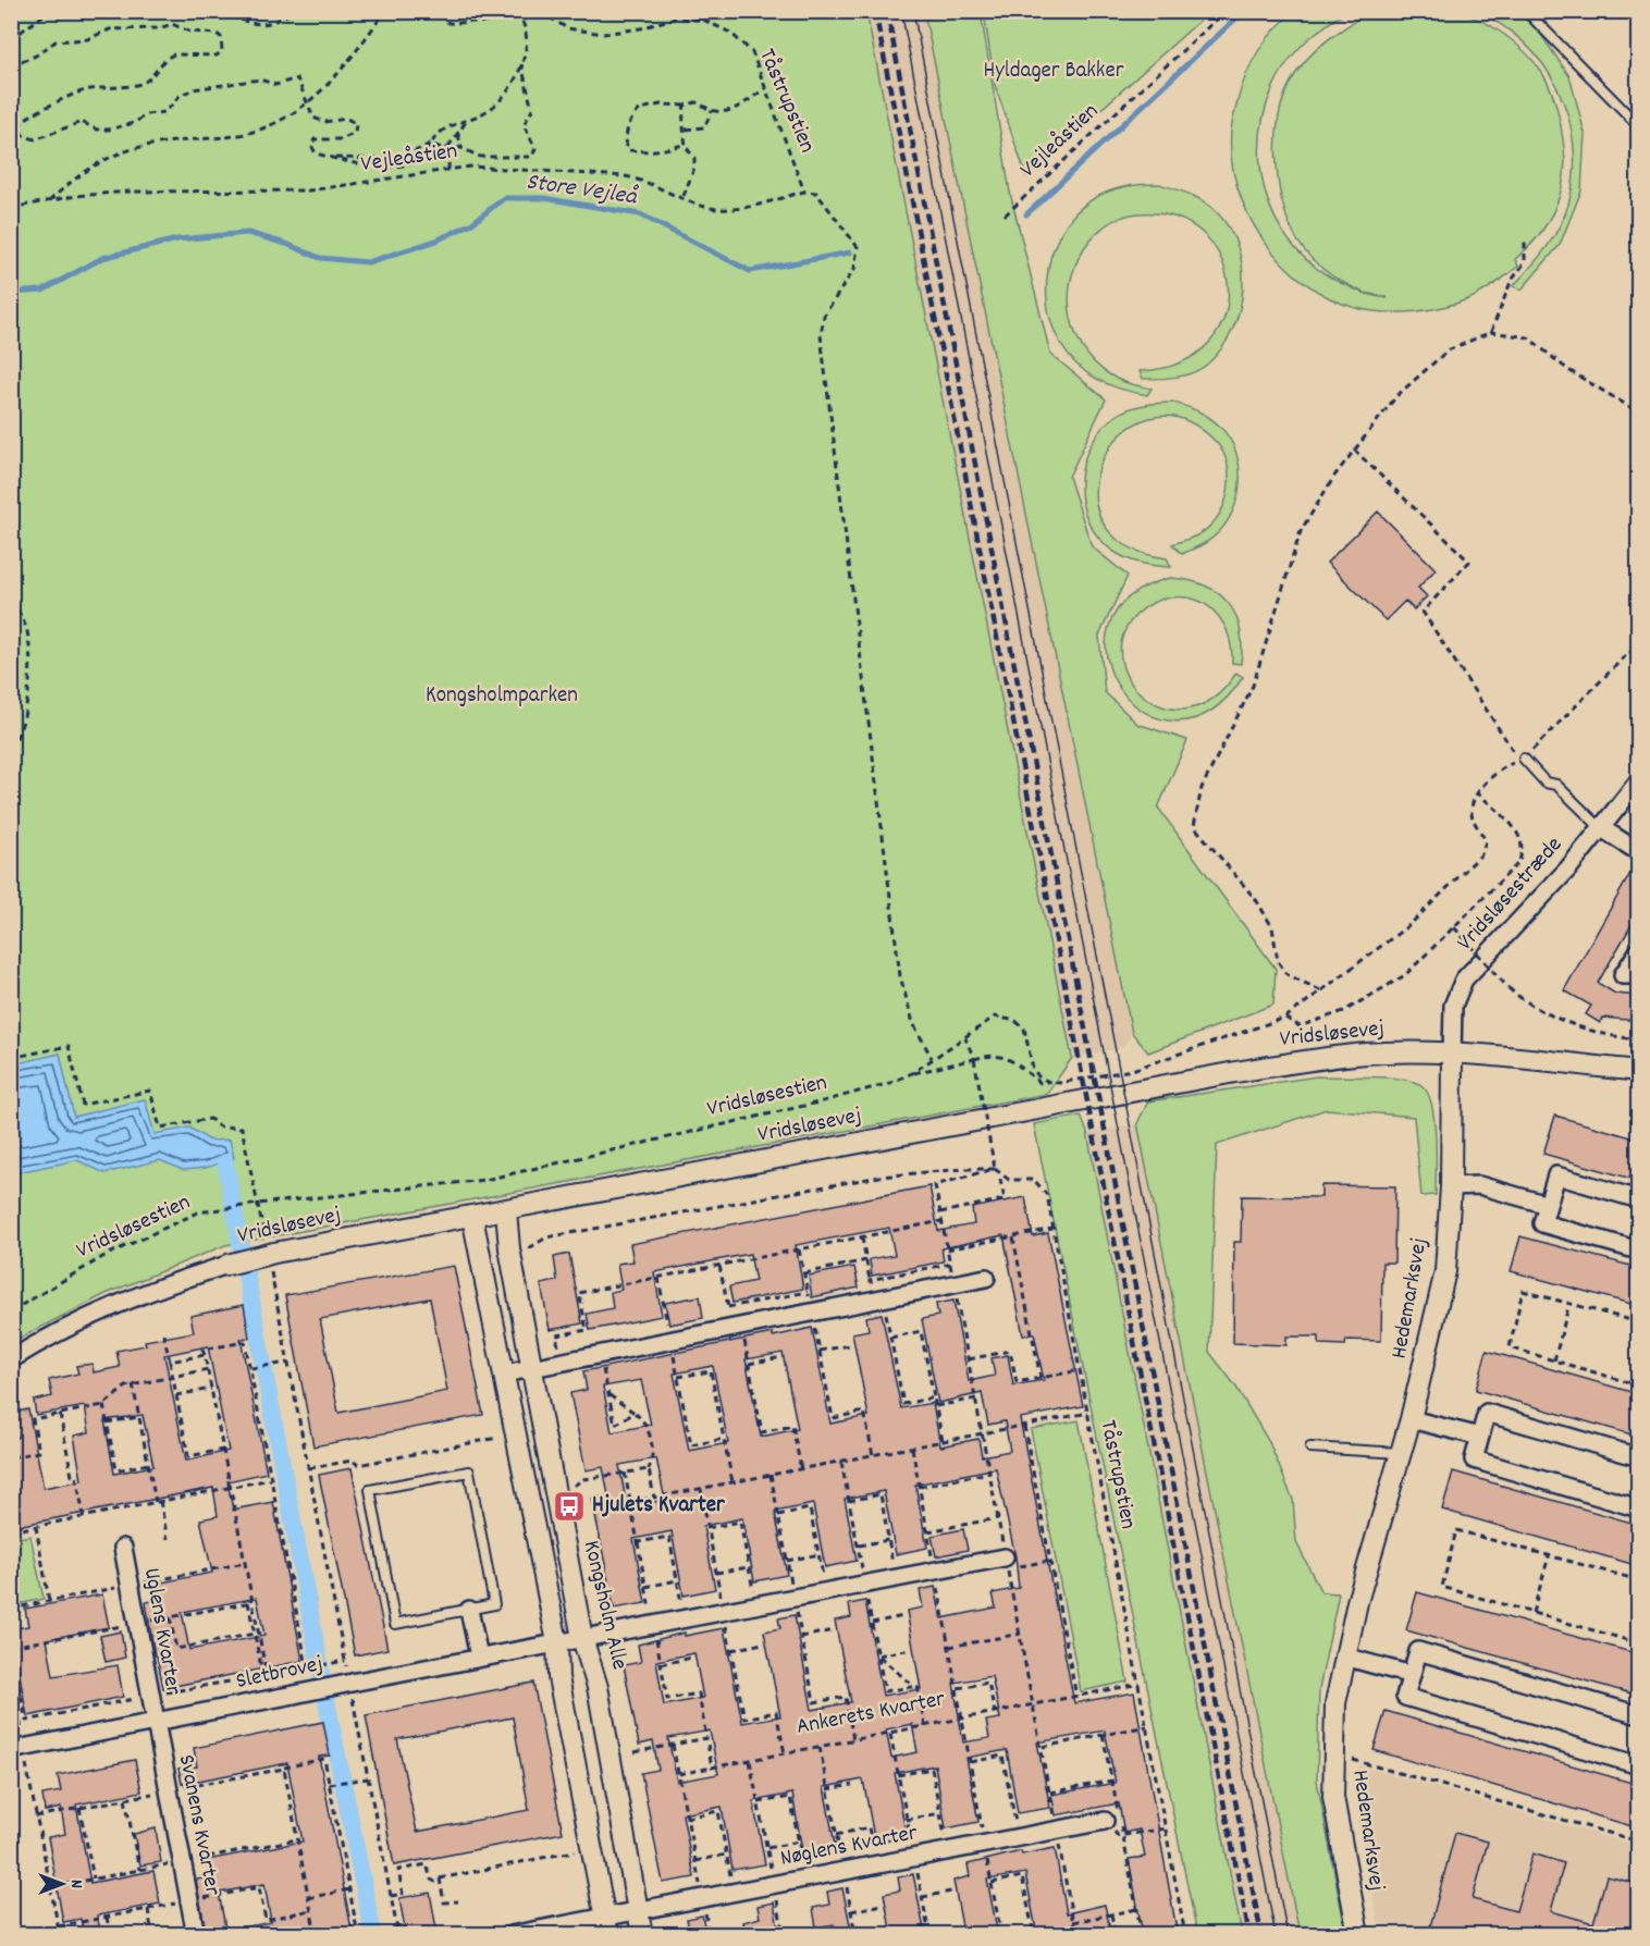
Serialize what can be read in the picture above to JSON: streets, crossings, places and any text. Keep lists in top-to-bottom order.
{
  "streets": {
    "street": [
      "Vridsløsestræde",
      "Vridsløsevej",
      "Hedemarksvej",
      "Kongsholm Alle",
      "Uglens Kvarter",
      "Sletbrovej",
      "Svanens Kvarter",
      "Nøglens Kvarter"
    ],
    "path": [
      "Tåstrupstien",
      "Vejleåstien",
      "Vridsløsestien",
      "Ankerets Kvarter"
    ]
  },
  "crossings": [
    ["Tåstrupstien", "Vejleåstien"],
    ["Tåstrupstien", "Ankerets Kvarter"],
    ["Vridsløsestræde", "Vridsløsevej"],
    ["Vridsløsestræde", "Hedemarksvej"],
    ["Vridsløsevej", "Hedemarksvej"],
    ["Vridsløsevej", "Kongsholm Alle"],
    ["Kongsholm Alle", "Nøglens Kvarter"],
    ["Uglens Kvarter", "Sletbrovej"],
    ["Uglens Kvarter", "Svanens Kvarter"],
    ["Sletbrovej", "Svanens Kvarter"]
  ],
  "water": ["Store Vejleå"],
  "parks": ["Hyldager Bakker", "Kongsholmparken"],
  "places": {
    "bus stop": ["Hjulets Kvarter"]
  },
  "north": "right"
}
